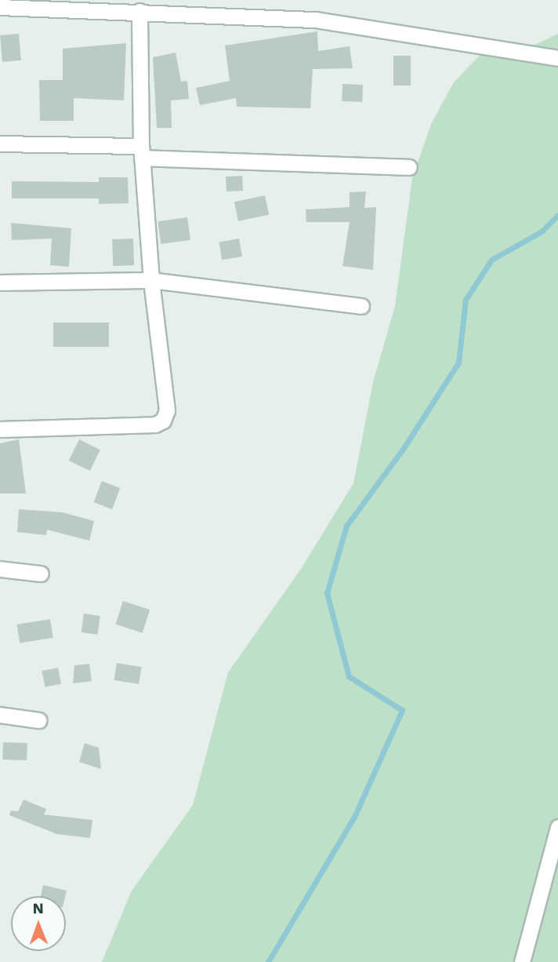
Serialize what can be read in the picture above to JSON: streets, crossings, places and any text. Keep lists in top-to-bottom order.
{
  "north": "top"
}
